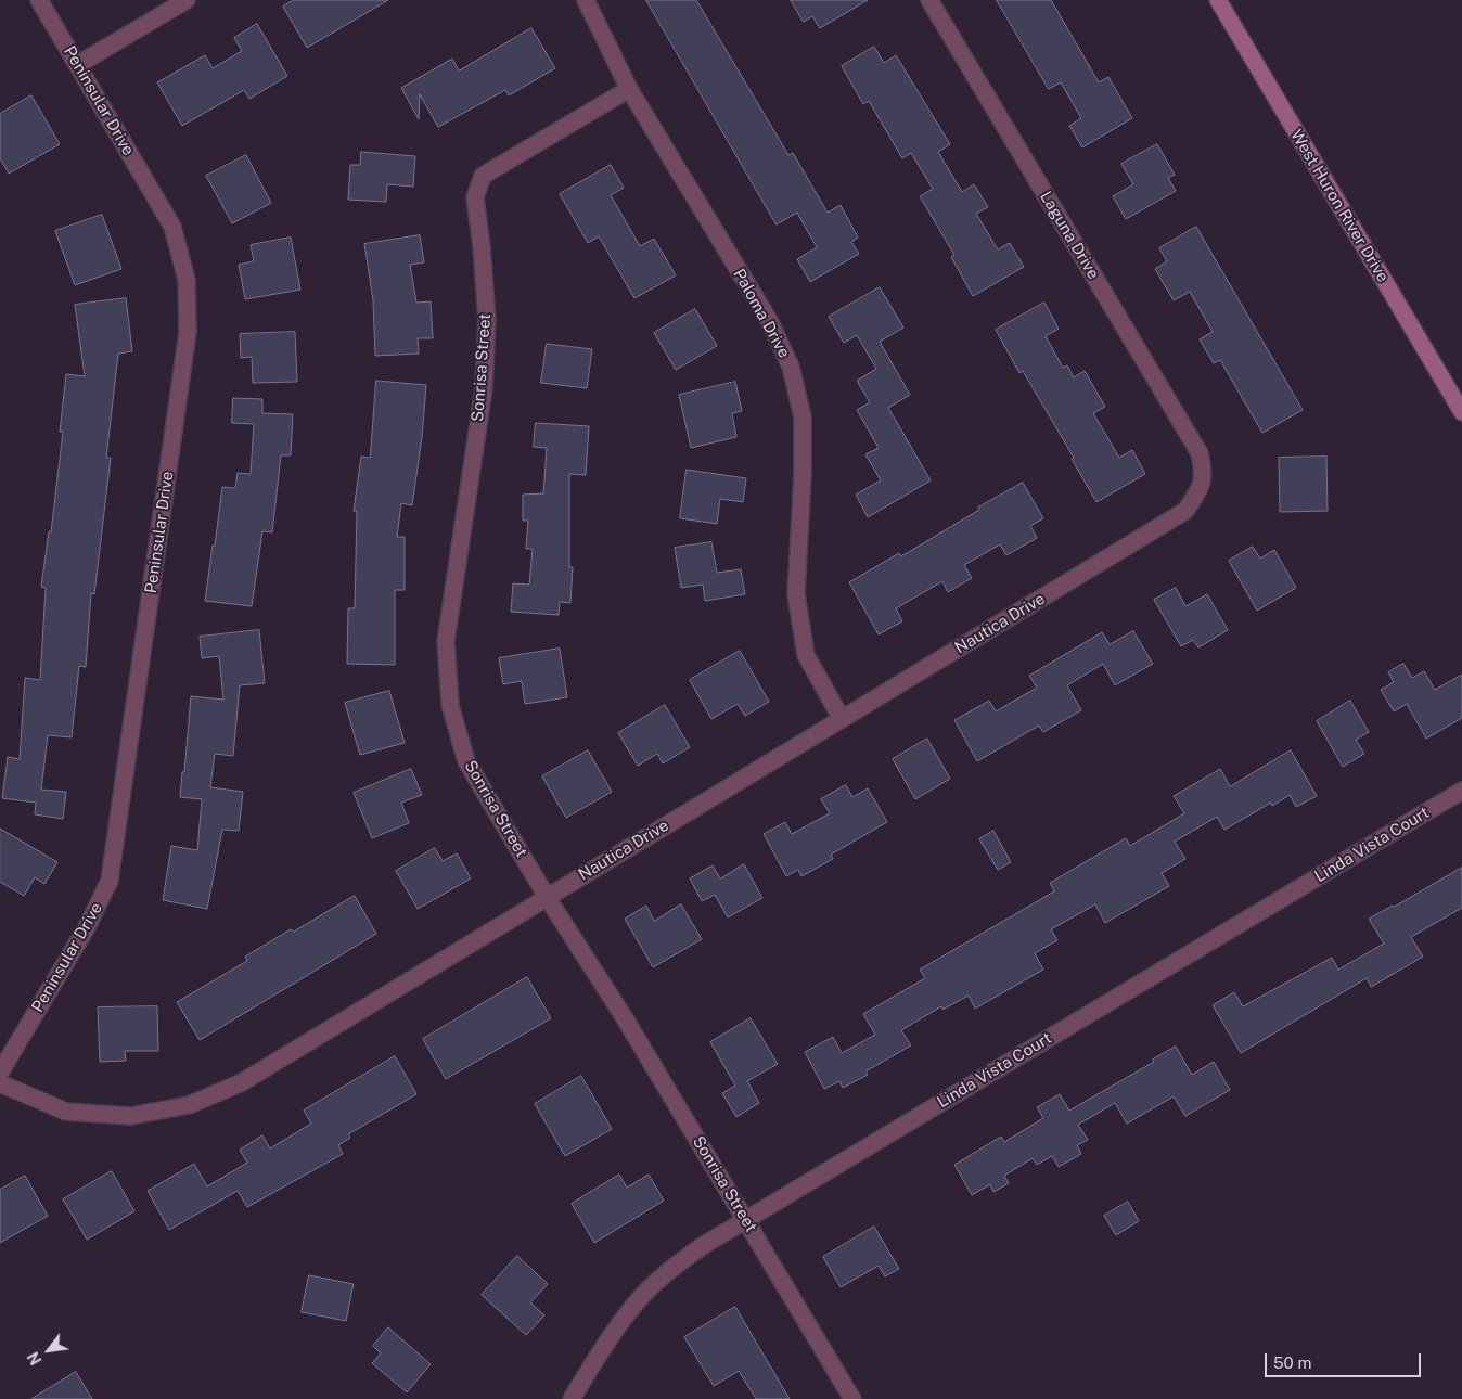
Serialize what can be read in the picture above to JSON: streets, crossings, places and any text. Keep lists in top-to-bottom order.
{
  "streets": {
    "main road": ["West Huron River Drive"],
    "street": [
      "Peninsular Drive",
      "Laguna Drive",
      "Paloma Drive",
      "Sonrisa Street",
      "Nautica Drive",
      "Linda Vista Court"
    ]
  },
  "crossings": [
    ["Laguna Drive", "Nautica Drive"],
    ["Paloma Drive", "Sonrisa Street"],
    ["Paloma Drive", "Nautica Drive"],
    ["Sonrisa Street", "Nautica Drive"],
    ["Sonrisa Street", "Linda Vista Court"]
  ],
  "scale_bar": "50 m",
  "north": "bottom left"
}
